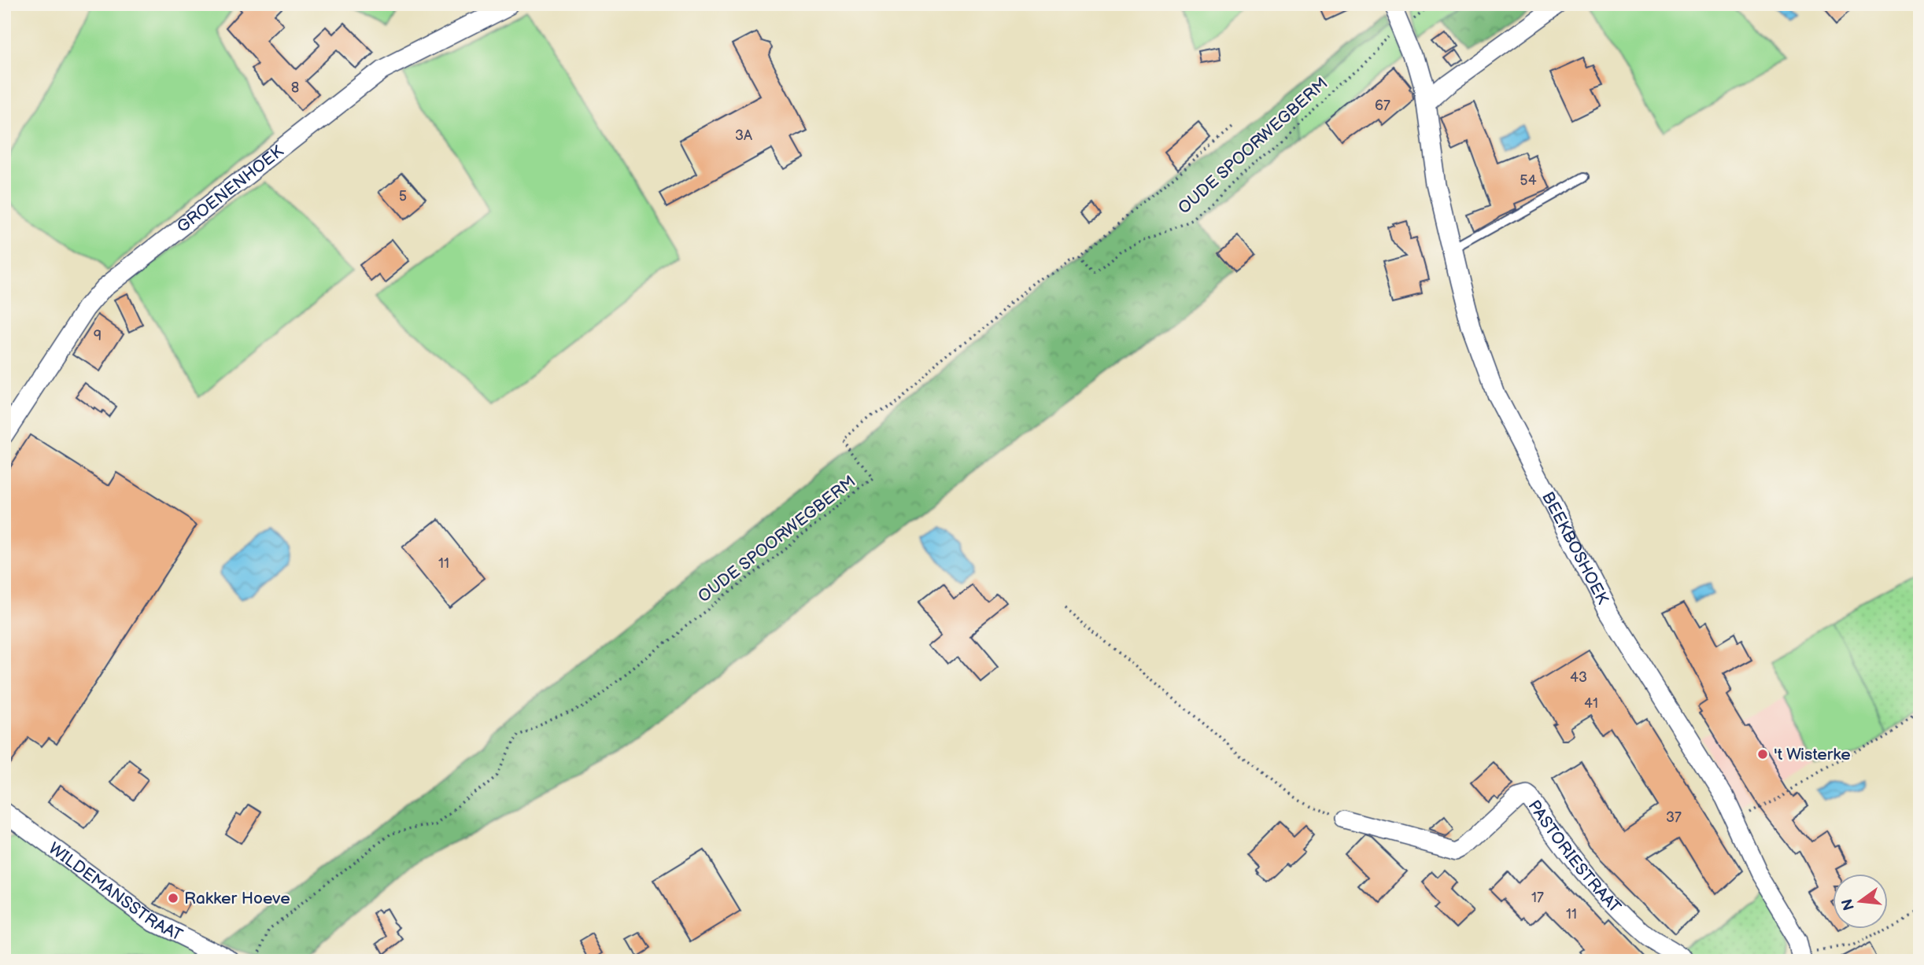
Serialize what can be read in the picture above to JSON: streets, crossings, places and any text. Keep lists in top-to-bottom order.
{
  "streets": {
    "street": [
      "GROENENHOEK",
      "BEEKBOSHOEK",
      "PASTORIESTRAAT",
      "WILDEMANSSTRAAT"
    ],
    "path": ["OUDE SPOORWEGBERM"]
  },
  "crossings": [
    ["OUDE SPOORWEGBERM", "BEEKBOSHOEK"]
  ],
  "places": ["'t Wisterke", "Rakker Hoeve"],
  "house_numbers": [
    "8",
    "67",
    "3A",
    "54",
    "5",
    "9",
    "11",
    "43",
    "41",
    "37",
    "17",
    "11"
  ],
  "north": "left"
}
